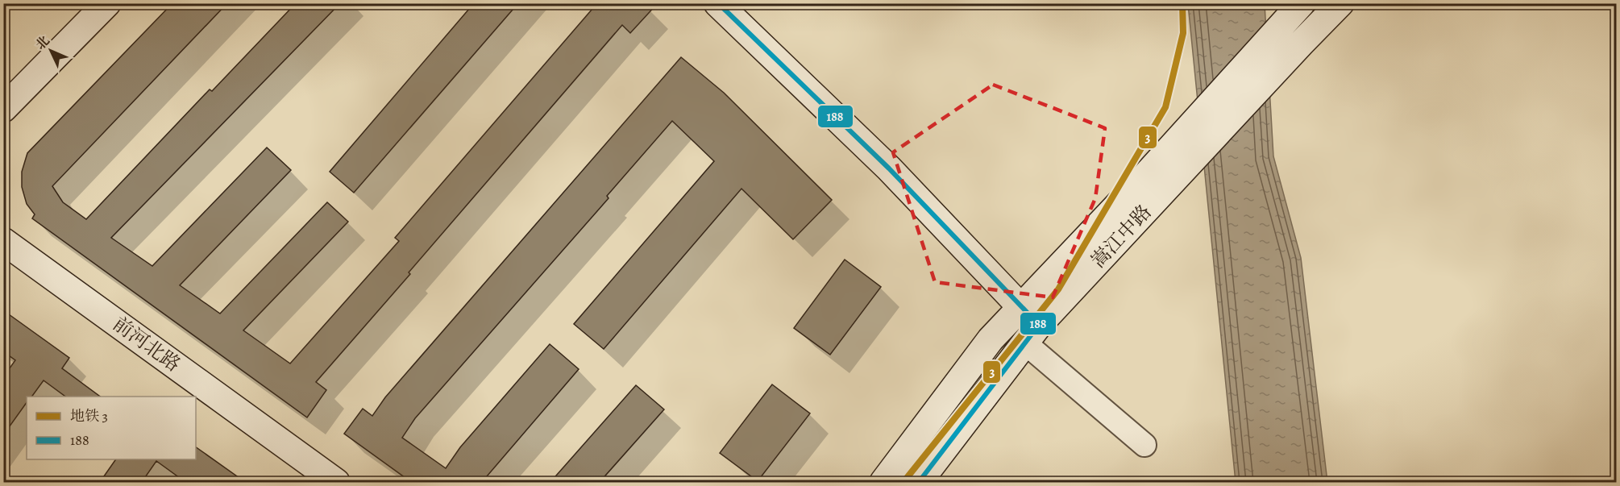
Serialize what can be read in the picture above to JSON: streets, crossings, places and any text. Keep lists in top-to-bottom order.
{
  "streets": {
    "main road": ["嵩江中路", "前河北路"]
  },
  "lines": ["metro line 3", "transit line 188"],
  "legend": ["地铁 3", "188"],
  "north": "top left"
}
